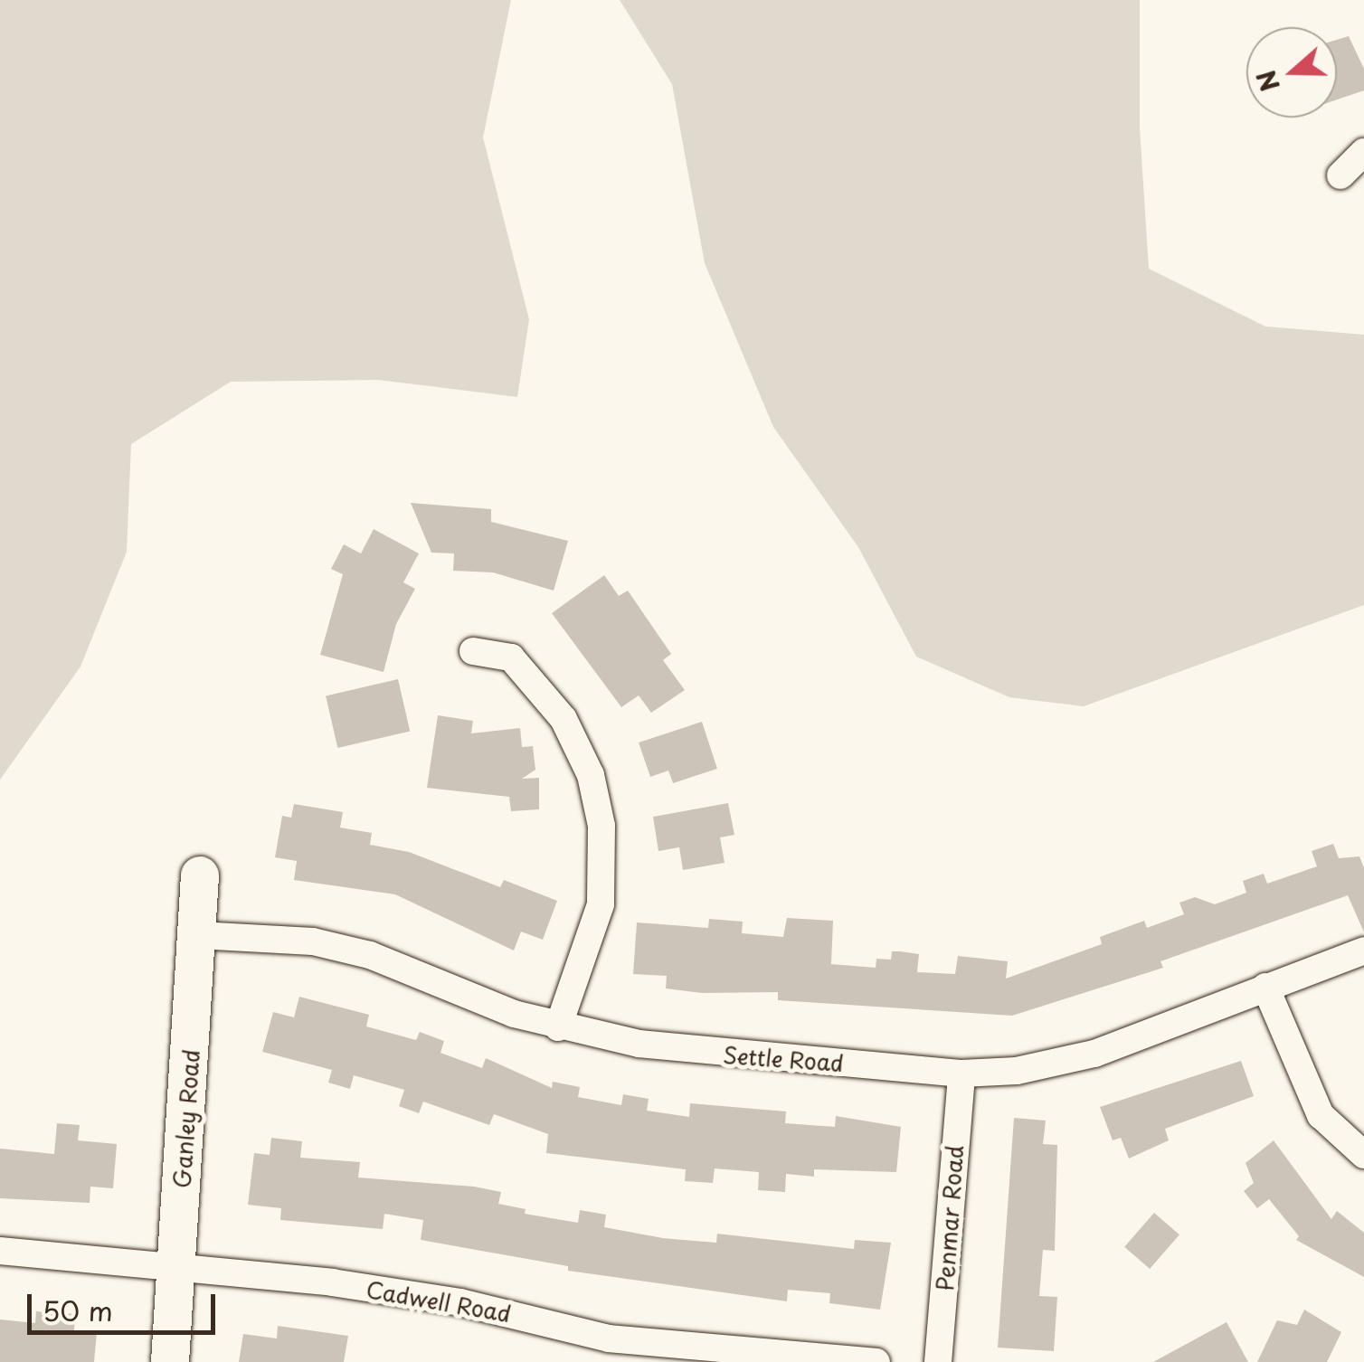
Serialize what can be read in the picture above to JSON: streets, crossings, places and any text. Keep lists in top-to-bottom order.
{
  "streets": {
    "street": [
      "Settle Road",
      "Ganley Road",
      "Penmar Road",
      "Cadwell Road"
    ]
  },
  "crossings": [
    ["Settle Road", "Ganley Road"],
    ["Settle Road", "Penmar Road"],
    ["Ganley Road", "Cadwell Road"]
  ],
  "scale_bar": "50 m",
  "north": "left"
}
